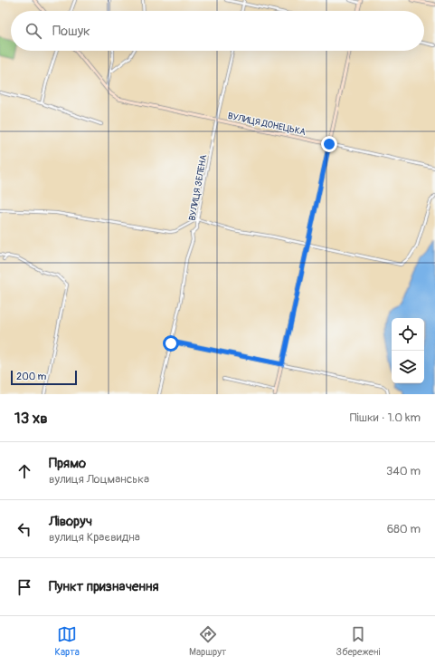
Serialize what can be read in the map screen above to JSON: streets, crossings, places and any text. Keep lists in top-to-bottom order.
{
  "streets": {
    "street": ["ВУЛИЦЯ ДОНЕЦЬКА", "ВУЛИЦЯ ЗЕЛЕНА"]
  },
  "crossings": [
    ["ВУЛИЦЯ ДОНЕЦЬКА", "ВУЛИЦЯ ЗЕЛЕНА"]
  ],
  "scale_bar": "200 m",
  "page": {
    "search": "Пошук",
    "scale": "200 m",
    "heading": ["13 хв", "Пішки · 1.0 km"],
    "list": [
      ["Прямо", "вулиця Лоцманська", "340 m"],
      ["Ліворуч", "вулиця Краєвидна", "680 m"],
      "Пункт призначення"
    ],
    "nav": ["Карта", "Маршрут", "Збережені"]
  }
}
